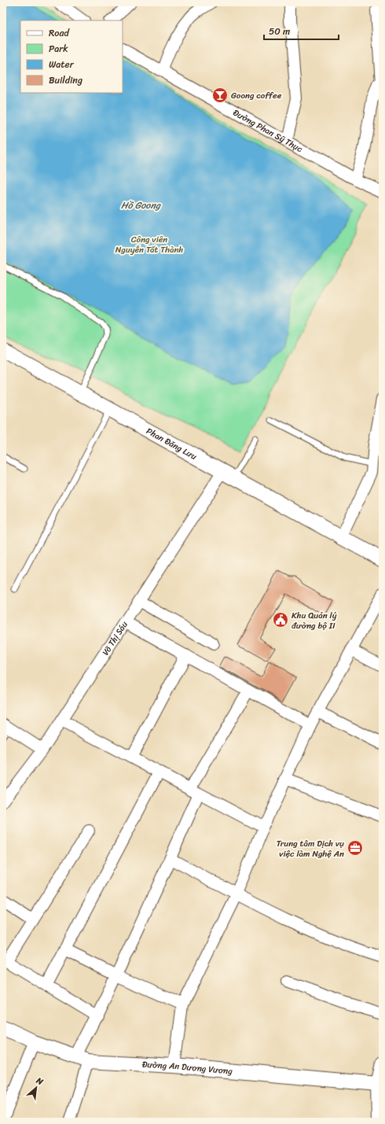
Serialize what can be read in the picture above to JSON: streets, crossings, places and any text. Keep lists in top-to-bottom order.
{
  "streets": {
    "street": [
      "Đường Phan Sỹ Thục",
      "Phan Đăng Lưu",
      "Võ Thị Sáu",
      "Đường An Dương Vương"
    ]
  },
  "crossings": [
    ["Phan Đăng Lưu", "Võ Thị Sáu"]
  ],
  "water": ["Hồ Goong"],
  "parks": ["Công viên Nguyễn Tất Thành"],
  "places": {
    "bar": ["Goong coffee"],
    "public building": ["Khu Quản lý đường bộ II"],
    "office": ["Trung tâm Dịch vụ việc làm Nghệ An"]
  },
  "legend": [
    "Road",
    "Park",
    "Water",
    "Building"
  ],
  "scale_bar": "50 m",
  "north": "top right"
}
